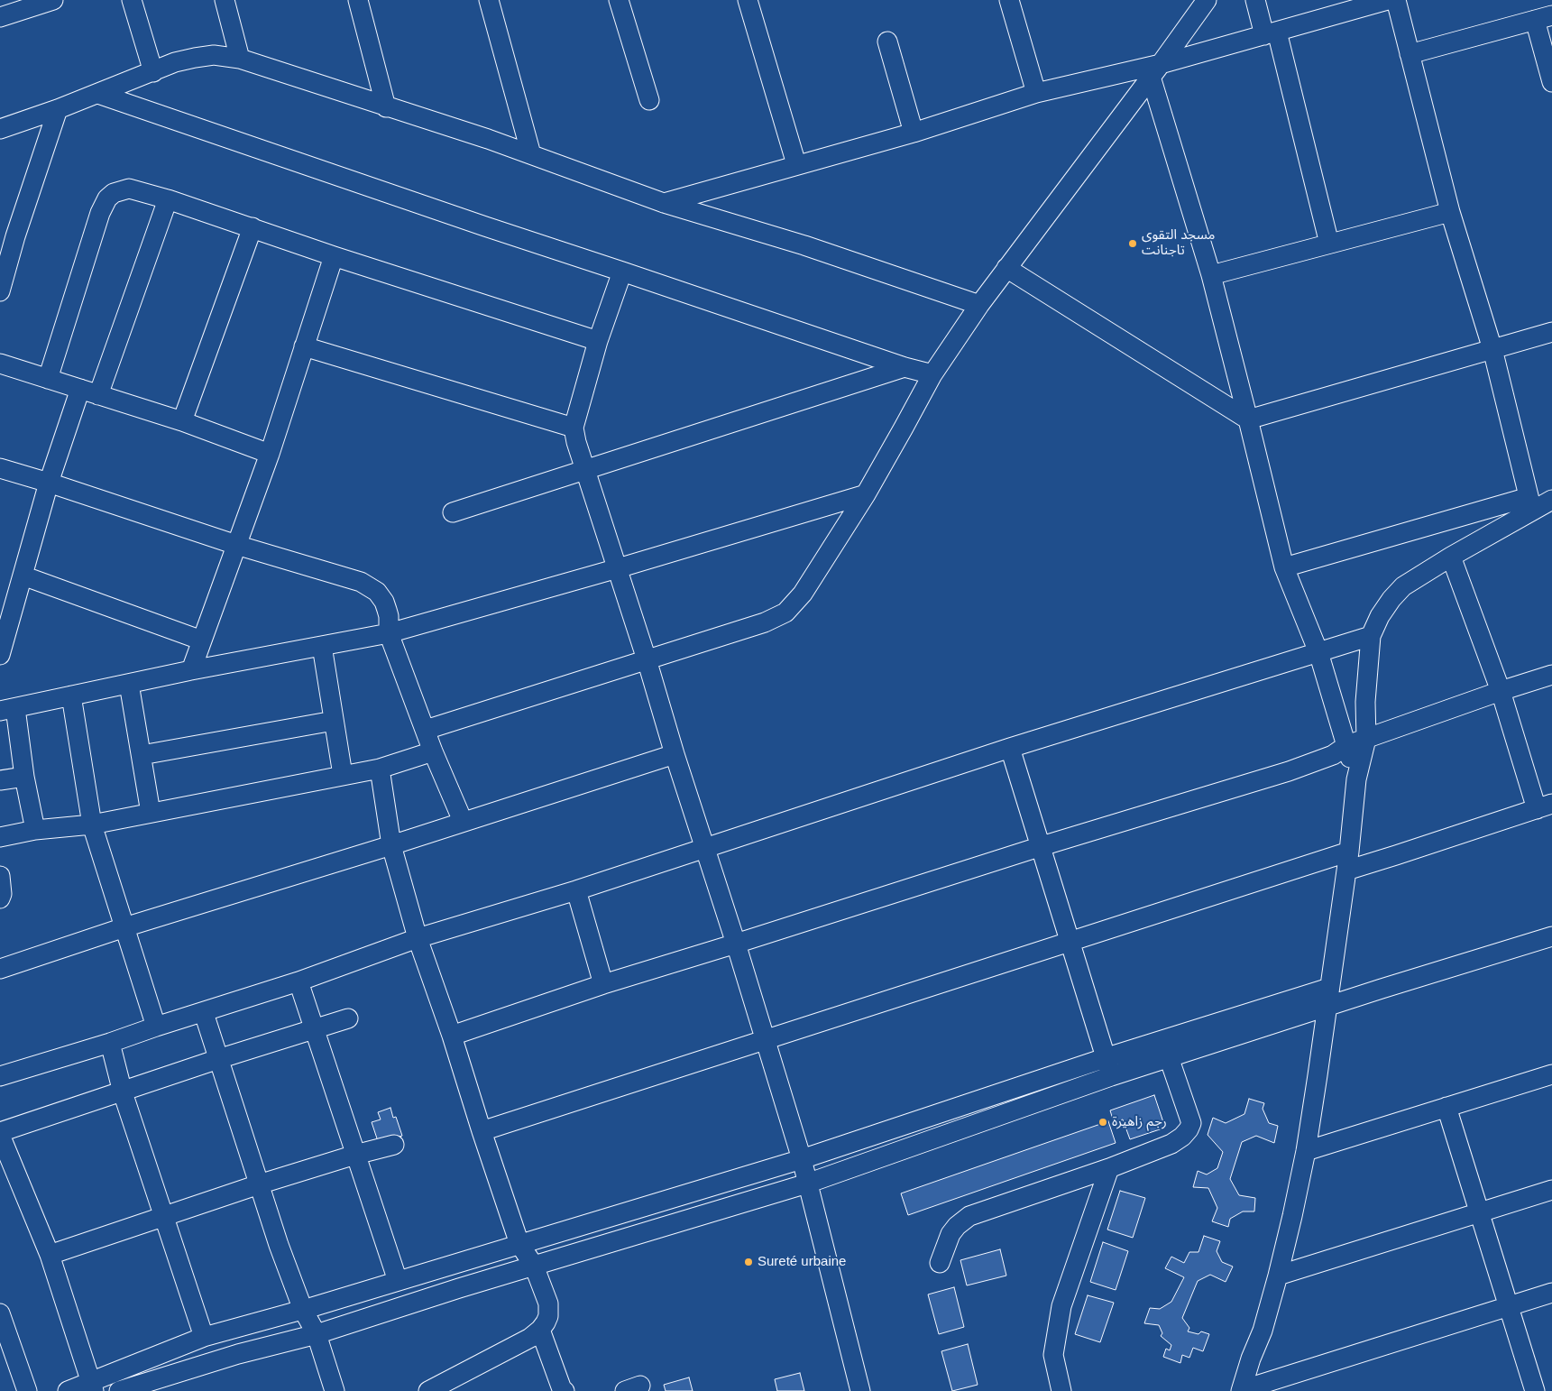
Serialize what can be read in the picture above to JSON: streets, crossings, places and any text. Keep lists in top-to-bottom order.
{
  "places": ["مسجد التقوى تاجنانت", "رجم زاهيرة", "Sureté urbaine"]
}
